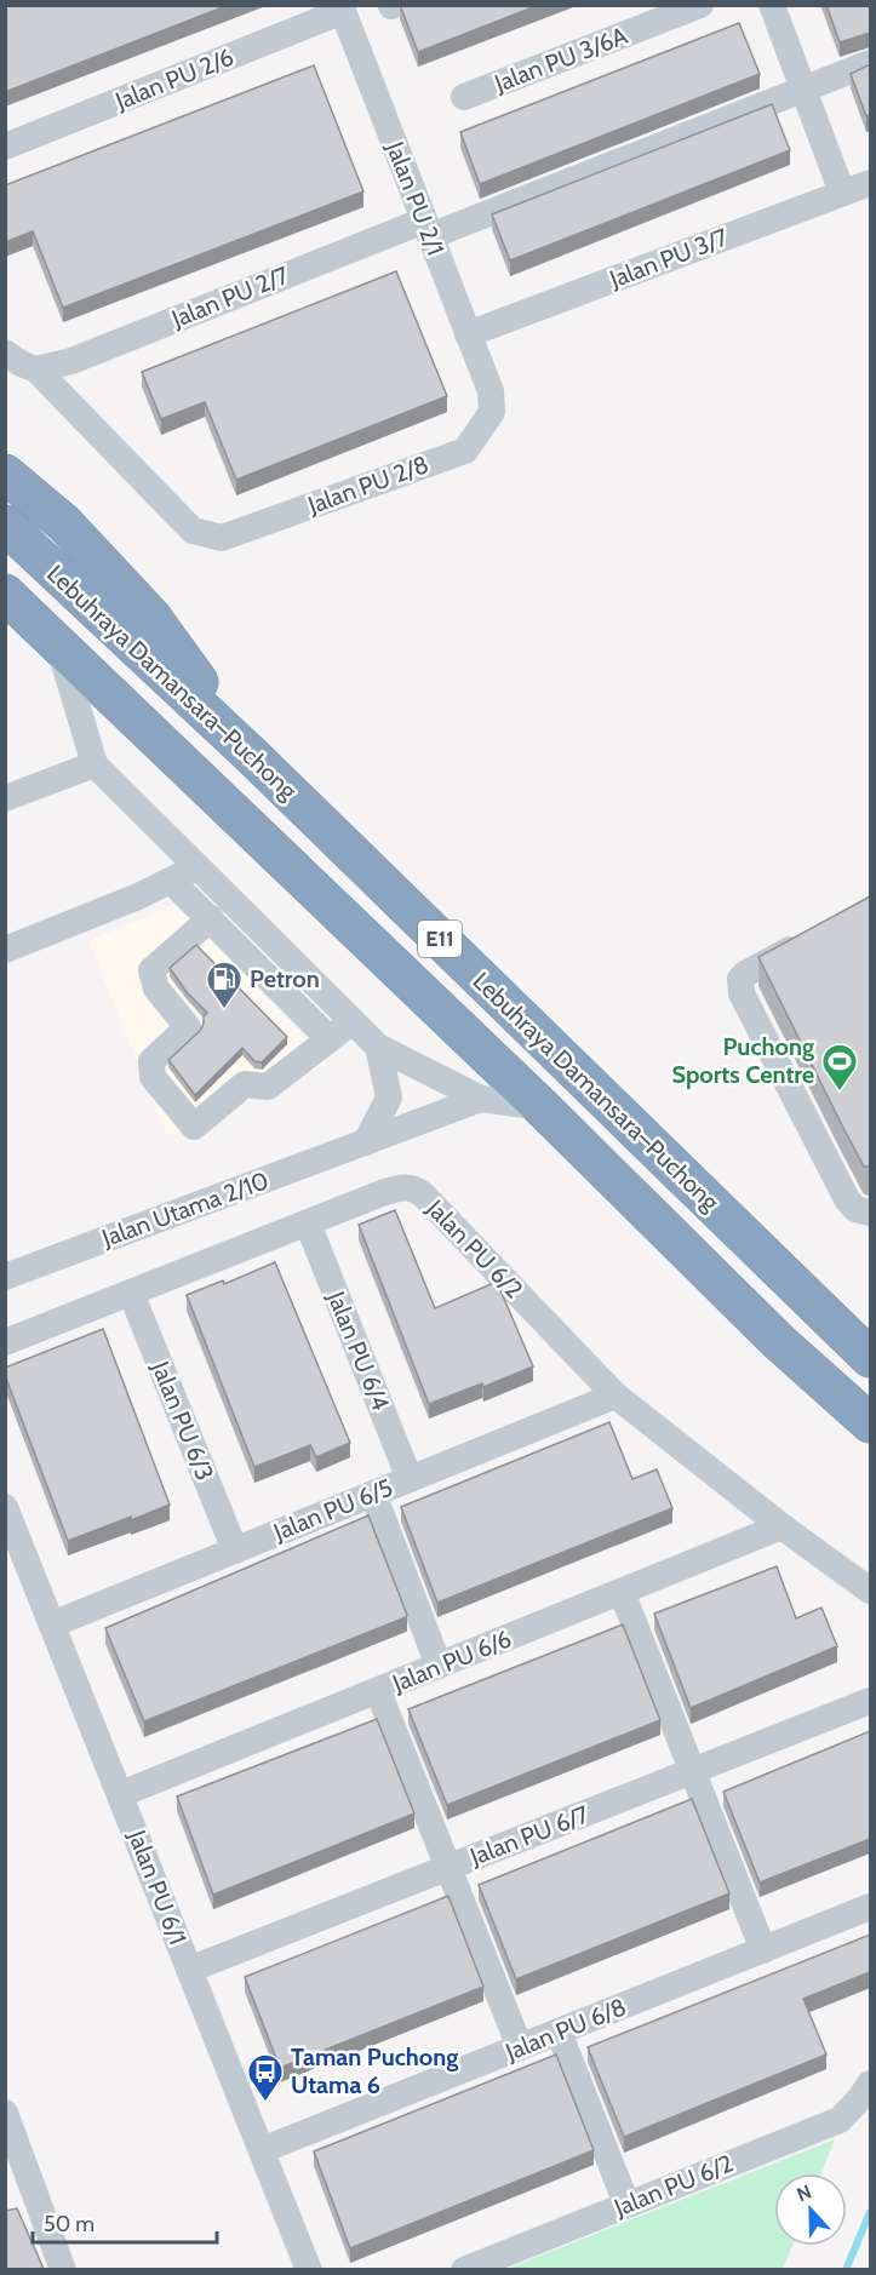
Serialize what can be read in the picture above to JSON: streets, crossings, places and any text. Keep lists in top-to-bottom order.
{
  "streets": {
    "highway": ["Lebuhraya Damansara–Puchong", "E11"],
    "street": [
      "Jalan PU 3/6A",
      "Jalan PU 2/6",
      "Jalan PU 2/1",
      "Jalan PU 3/7",
      "Jalan PU 2/7",
      "Jalan PU 2/8",
      "Jalan Utama 2/10",
      "Jalan PU 6/2",
      "Jalan PU 6/4",
      "Jalan PU 6/3",
      "Jalan PU 6/5",
      "Jalan PU 6/6",
      "Jalan PU 6/7",
      "Jalan PU 6/1",
      "Jalan PU 6/8"
    ]
  },
  "crossings": [
    ["Jalan PU 2/6", "Jalan PU 2/1"],
    ["Jalan PU 2/1", "Jalan PU 3/7"],
    ["Jalan PU 2/1", "Jalan PU 2/7"],
    ["Jalan PU 2/1", "Jalan PU 2/8"],
    ["Jalan PU 2/7", "Jalan PU 2/8"],
    ["Lebuhraya Damansara–Puchong", "Jalan Utama 2/10"],
    ["Jalan PU 6/2", "Jalan PU 6/4"],
    ["Jalan PU 6/2", "Jalan PU 6/3"],
    ["Jalan PU 6/2", "Jalan PU 6/5"],
    ["Jalan PU 6/2", "Jalan PU 6/6"],
    ["Jalan PU 6/4", "Jalan PU 6/5"],
    ["Jalan PU 6/3", "Jalan PU 6/5"],
    ["Jalan PU 6/5", "Jalan PU 6/1"],
    ["Jalan PU 6/6", "Jalan PU 6/1"],
    ["Jalan PU 6/7", "Jalan PU 6/1"],
    ["Jalan PU 6/1", "Jalan PU 6/8"]
  ],
  "places": {
    "fuel station": ["Petron"],
    "sports": ["Puchong Sports Centre"],
    "bus stop": ["Taman Puchong Utama 6"]
  },
  "scale_bar": "50 m",
  "north": "top"
}
